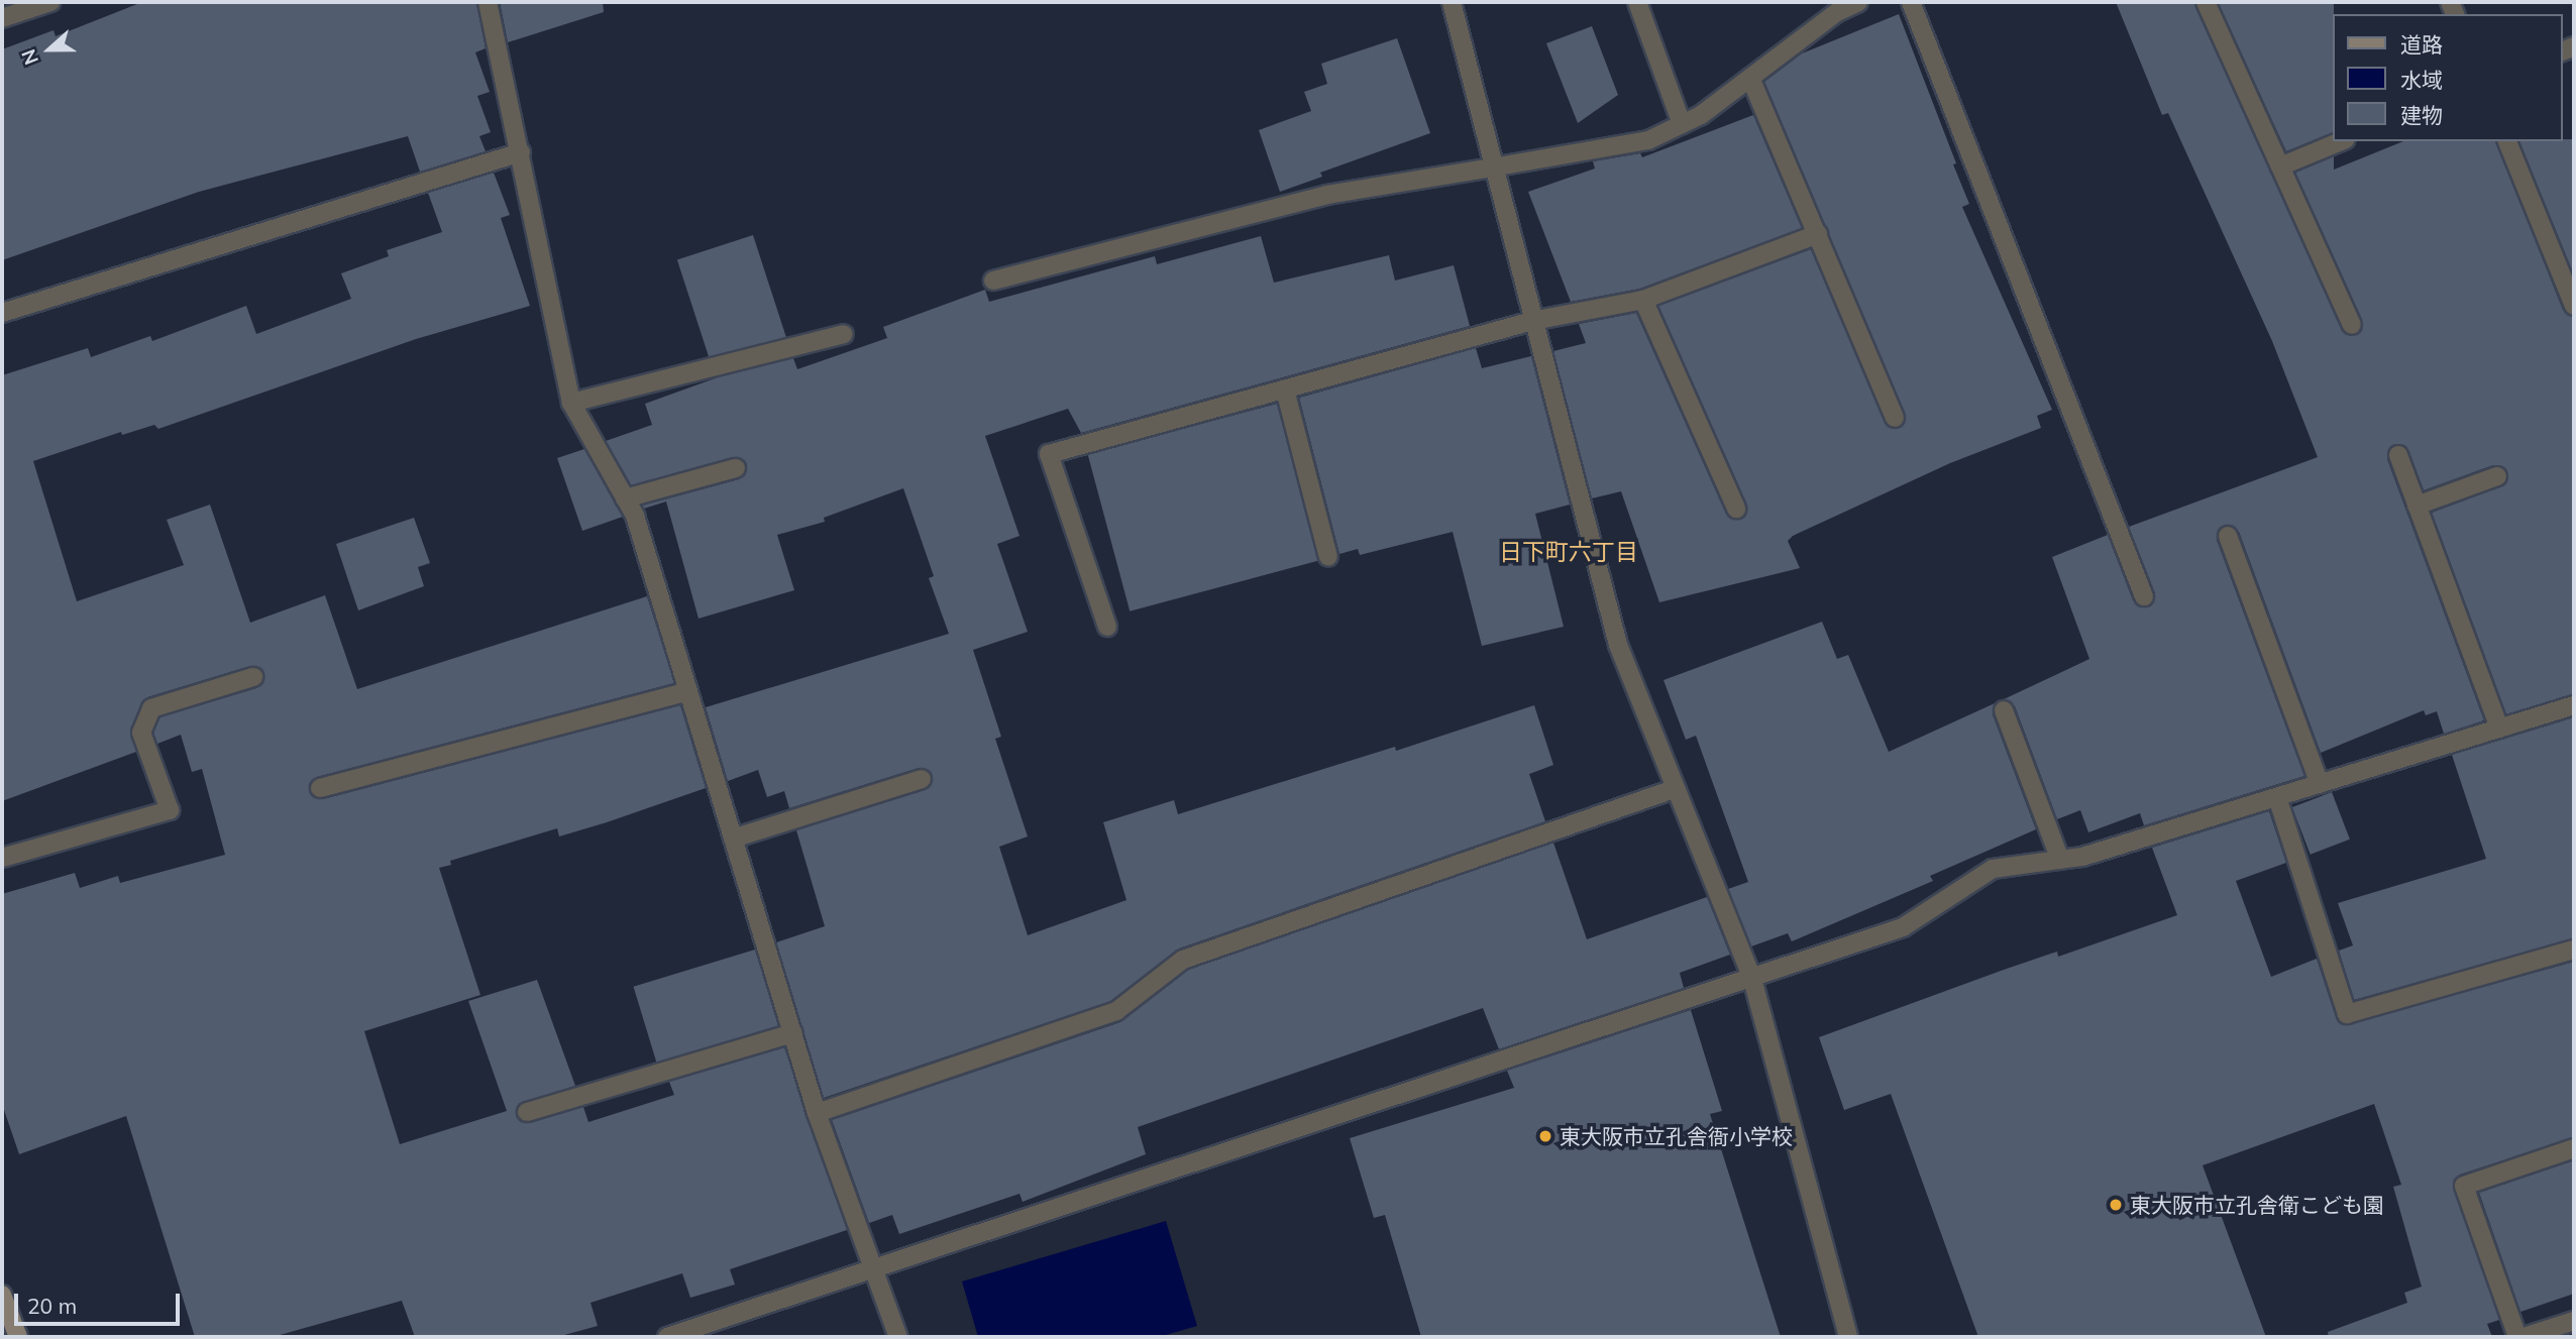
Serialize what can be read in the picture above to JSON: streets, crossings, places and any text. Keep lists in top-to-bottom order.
{
  "districts": ["日下町六丁目"],
  "places": ["東大阪市立孔舎衙小学校", "東大阪市立孔舎衛こども園"],
  "legend": ["道路", "水域", "建物"],
  "scale_bar": "20 m",
  "north": "left"
}
